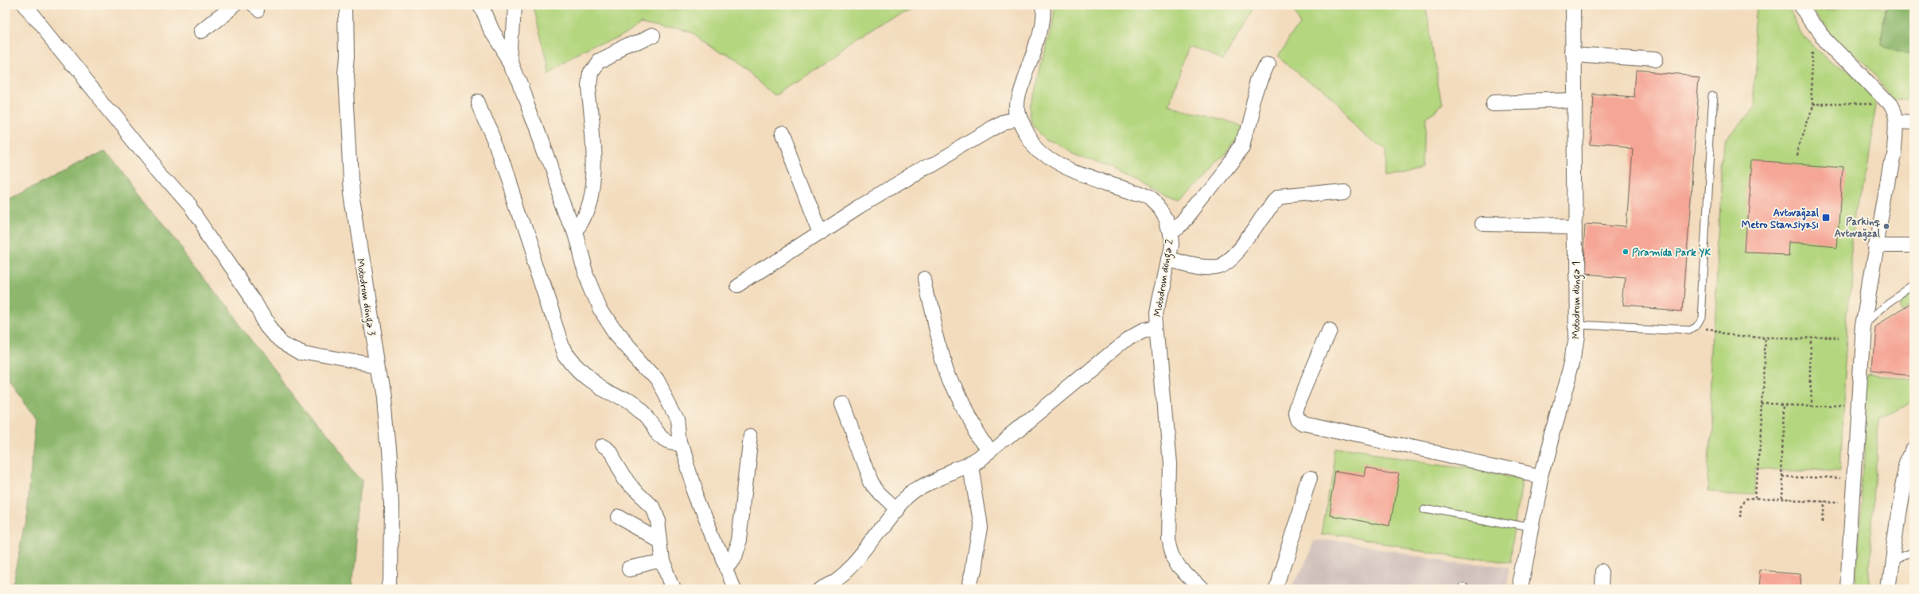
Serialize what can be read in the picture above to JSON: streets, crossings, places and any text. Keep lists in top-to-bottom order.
{
  "streets": {
    "street": ["Motodrom döngə 2", "Motodrom döngə 3", "Motodrom döngə 1"]
  },
  "places": {
    "transit": ["Avtovağzal Metro Stansiyası"],
    "other": ["Parkinq Avtovağzal", "Piramida Park YK"]
  }
}
